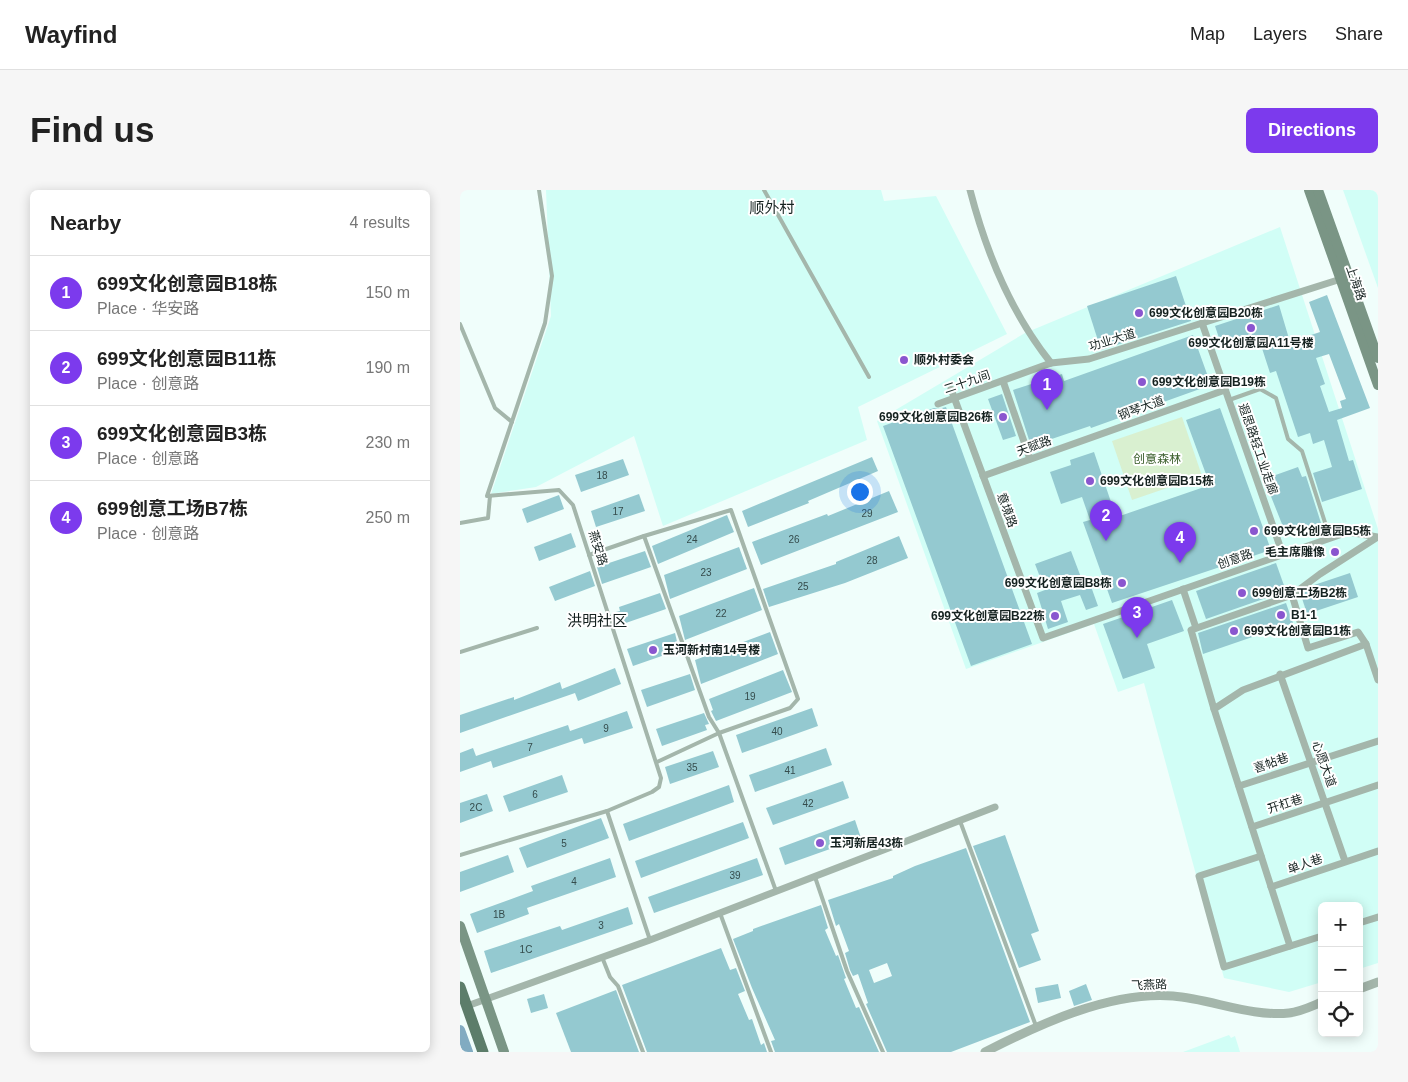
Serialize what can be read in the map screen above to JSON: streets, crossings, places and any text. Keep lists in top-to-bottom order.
{
  "streets": {
    "main road": ["上海路"],
    "street": [
      "功业大道",
      "二十九间",
      "钢琴大道",
      "天赋路",
      "遐思路轻工业走廊",
      "意境路",
      "创意路",
      "喜帖巷",
      "心愿大道",
      "开杠巷",
      "单人巷",
      "飞燕路"
    ],
    "lane": ["燕安路"]
  },
  "crossings": [
    ["上海路", "功业大道"],
    ["功业大道", "二十九间"],
    ["功业大道", "遐思路轻工业走廊"],
    ["二十九间", "意境路"],
    ["钢琴大道", "天赋路"],
    ["钢琴大道", "遐思路轻工业走廊"],
    ["天赋路", "意境路"],
    ["遐思路轻工业走廊", "创意路"],
    ["意境路", "创意路"],
    ["喜帖巷", "心愿大道"],
    ["心愿大道", "开杠巷"],
    ["心愿大道", "单人巷"]
  ],
  "districts": ["顺外村", "洪明社区"],
  "parks": ["创意森林"],
  "places": [
    "699文化创意园B20栋",
    "699文化创意园A11号楼",
    "顺外村委会",
    "699文化创意园B19栋",
    "699文化创意园B26栋",
    "699文化创意园B15栋",
    "699文化创意园B5栋",
    "毛主席雕像",
    "699文化创意园B8栋",
    "699创意工场B2栋",
    "B1-1",
    "699文化创意园B22栋",
    "699文化创意园B1栋",
    "玉河新村南14号楼",
    "玉河新居43栋"
  ],
  "house_numbers": [
    "18",
    "17",
    "29",
    "24",
    "26",
    "28",
    "23",
    "25",
    "22",
    "19",
    "9",
    "40",
    "7",
    "35",
    "41",
    "6",
    "42",
    "2C",
    "5",
    "39",
    "4",
    "1B",
    "3",
    "1C"
  ],
  "page": {
    "header": "Wayfind",
    "nav": ["Map", "Layers", "Share"],
    "buttons": "Directions",
    "title": "Find us",
    "heading": ["Nearby", "4 results"],
    "list": [
      {
        "mark": "1",
        "name": "699文化创意园B18栋",
        "note": "Place · 华安路",
        "value": "150 m"
      },
      {
        "mark": "2",
        "name": "699文化创意园B11栋",
        "note": "Place · 创意路",
        "value": "190 m"
      },
      {
        "mark": "3",
        "name": "699文化创意园B3栋",
        "note": "Place · 创意路",
        "value": "230 m"
      },
      {
        "mark": "4",
        "name": "699创意工场B7栋",
        "note": "Place · 创意路",
        "value": "250 m"
      }
    ],
    "pins": [
      "1",
      "2",
      "4",
      "3"
    ],
    "map_buttons": ["+", "−"]
  }
}
